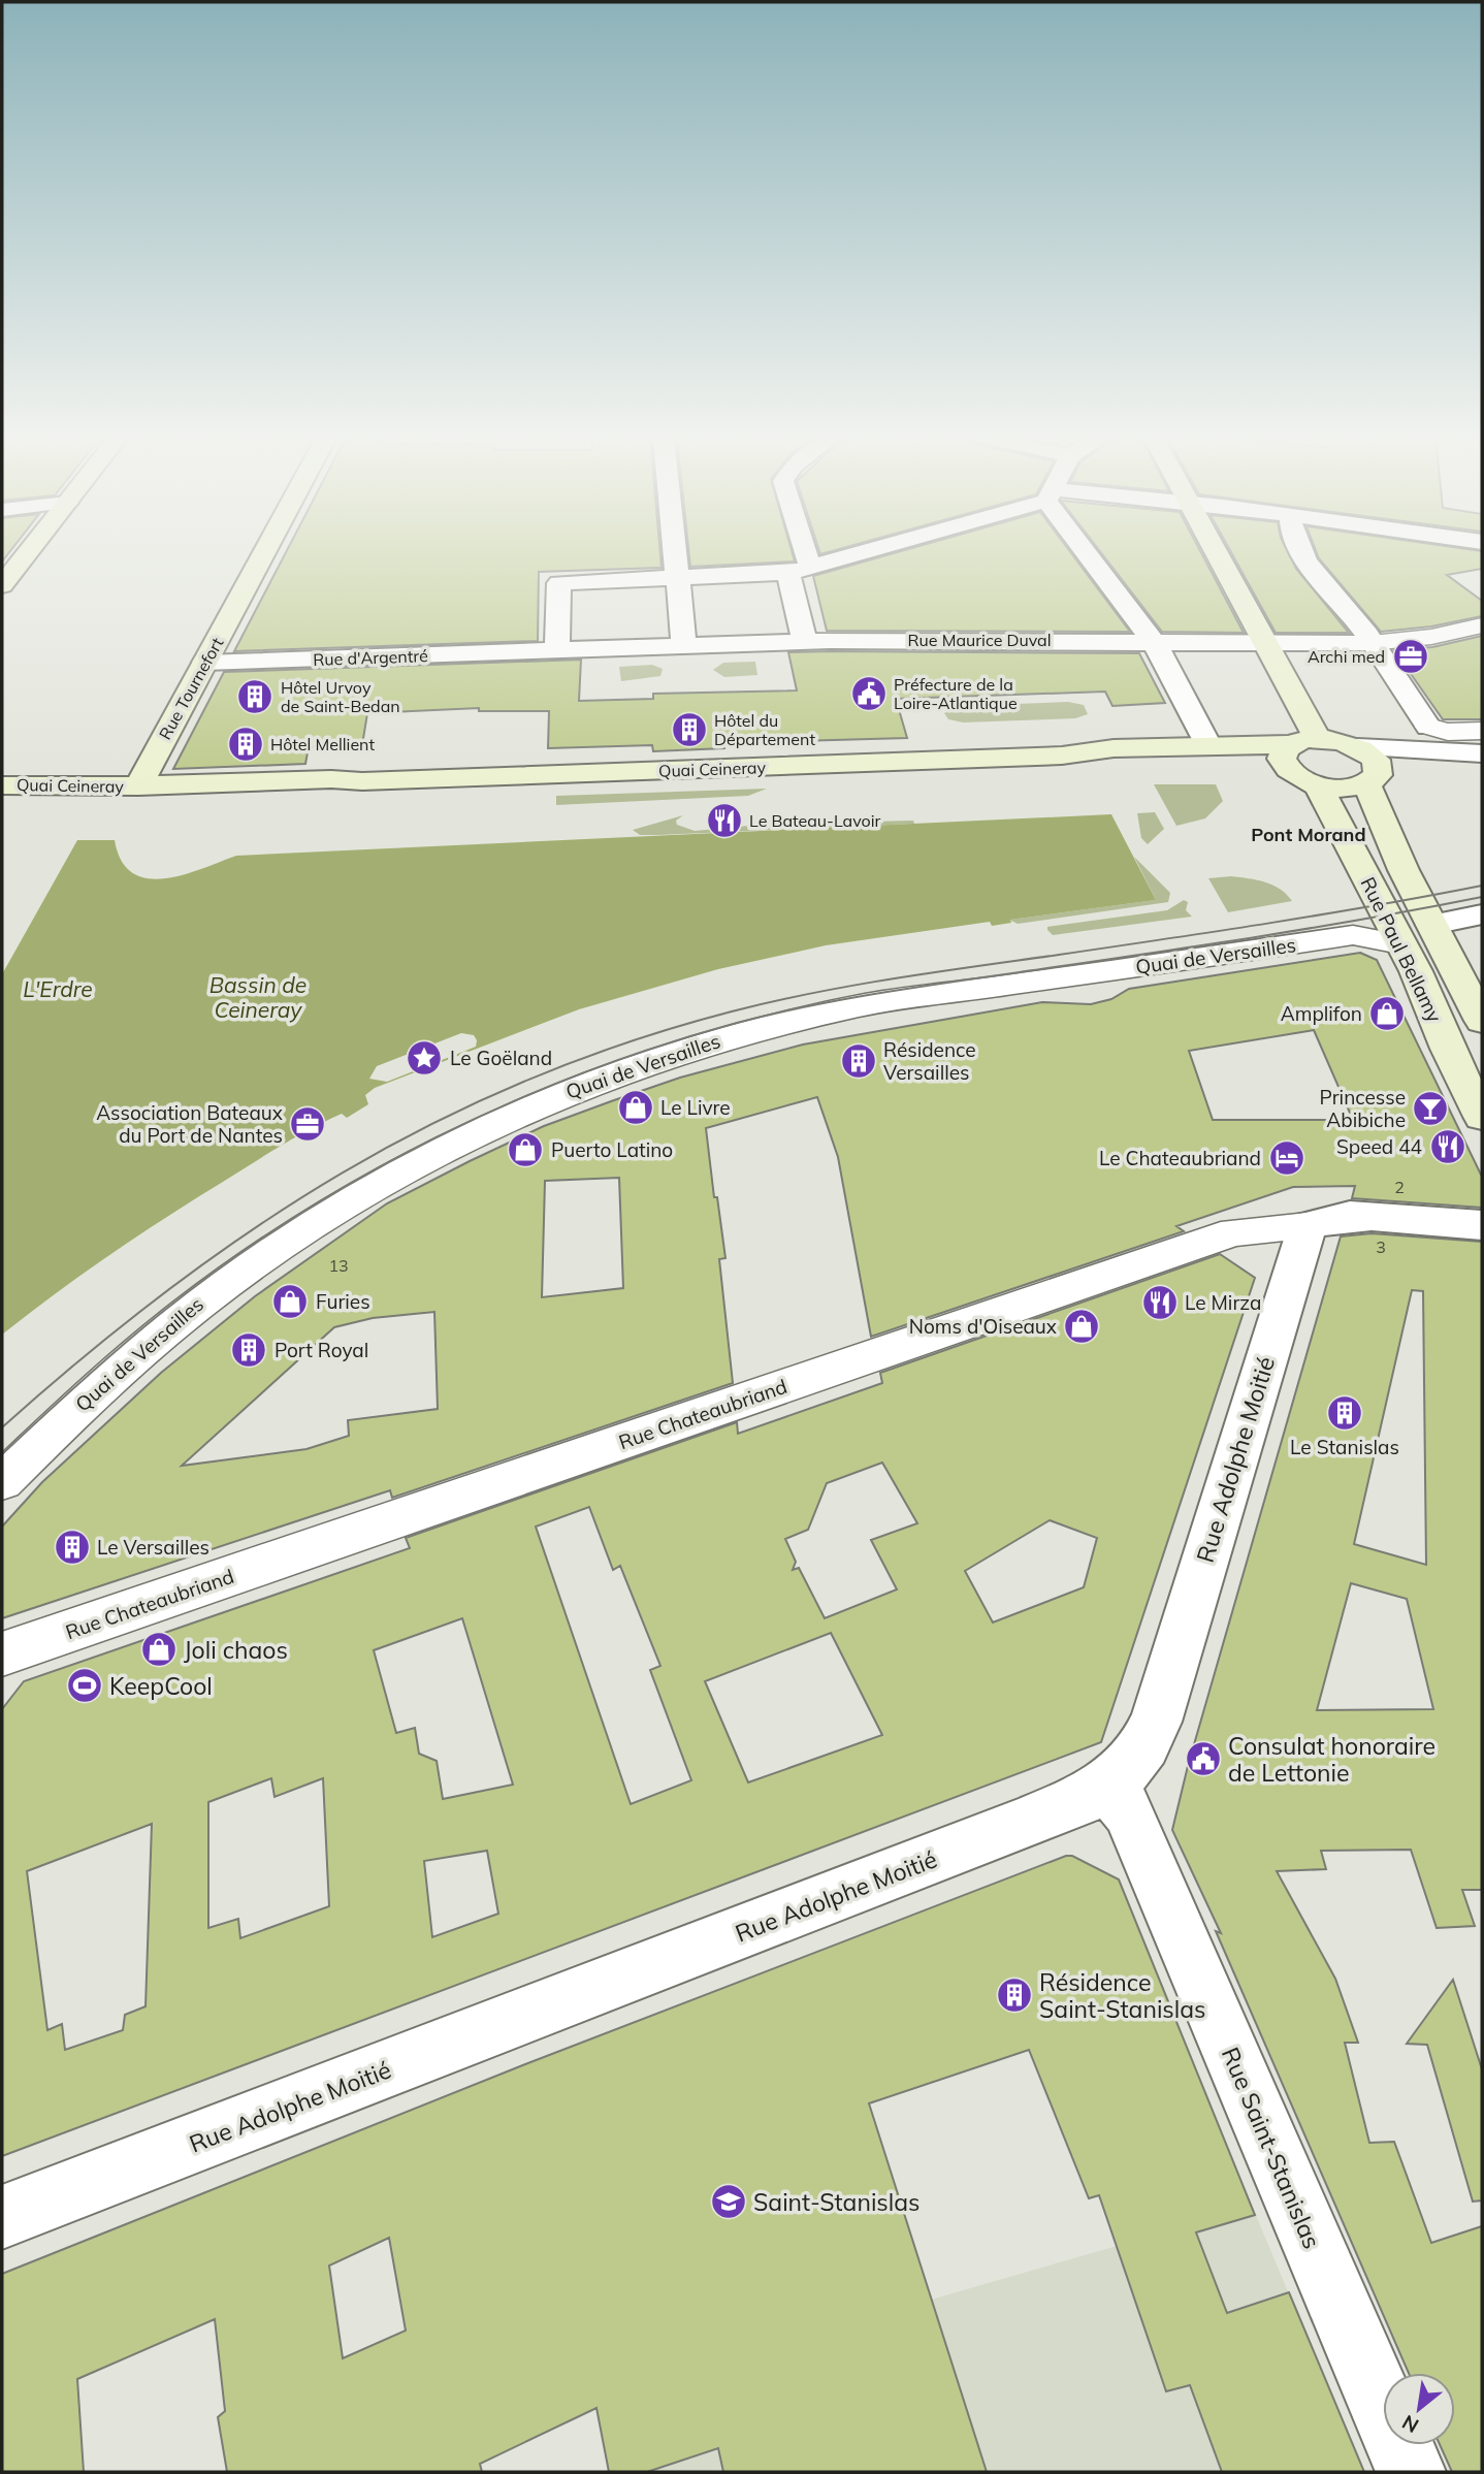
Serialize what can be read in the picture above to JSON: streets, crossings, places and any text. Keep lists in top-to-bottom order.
{
  "streets": {
    "main road": ["Rue Tournefort", "Quai Ceineray", "Rue Paul Bellamy"],
    "street": [
      "Rue Maurice Duval",
      "Rue d'Argentré",
      "Quai de Versailles",
      "Rue Chateaubriand",
      "Rue Adolphe Moitié",
      "Rue Saint-Stanislas"
    ]
  },
  "crossings": [
    ["Rue Maurice Duval", "Rue d'Argentré"],
    ["Rue d'Argentré", "Rue Tournefort"],
    ["Rue Tournefort", "Quai Ceineray"],
    ["Rue Paul Bellamy", "Quai de Versailles"],
    ["Rue Chateaubriand", "Rue Adolphe Moitié"],
    ["Rue Adolphe Moitié", "Rue Saint-Stanislas"]
  ],
  "districts": ["Pont Morand"],
  "water": ["Bassin de Ceineray", "L'Erdre"],
  "places": {
    "office": ["Archi med", "Association Bateaux du Port de Nantes"],
    "public building": ["Préfecture de la Loire-Atlantique", "Consulat honoraire de Lettonie"],
    "building": [
      "Hôtel Urvoy de Saint-Bedan",
      "Hôtel du Département",
      "Hôtel Mellient",
      "Résidence Versailles",
      "Port Royal",
      "Le Stanislas",
      "Le Versailles",
      "Résidence Saint-Stanislas"
    ],
    "restaurant": ["Le Bateau-Lavoir", "Speed 44", "Le Mirza"],
    "shop": [
      "Amplifon",
      "Le Livre",
      "Puerto Latino",
      "Furies",
      "Noms d'Oiseaux",
      "Joli chaos"
    ],
    "place": ["Le Goëland"],
    "bar": ["Princesse Abibiche"],
    "hotel": ["Le Chateaubriand"],
    "sports": ["KeepCool"],
    "school or university": ["Saint-Stanislas"]
  },
  "house_numbers": ["2", "3", "13"],
  "north": "bottom left"
}
